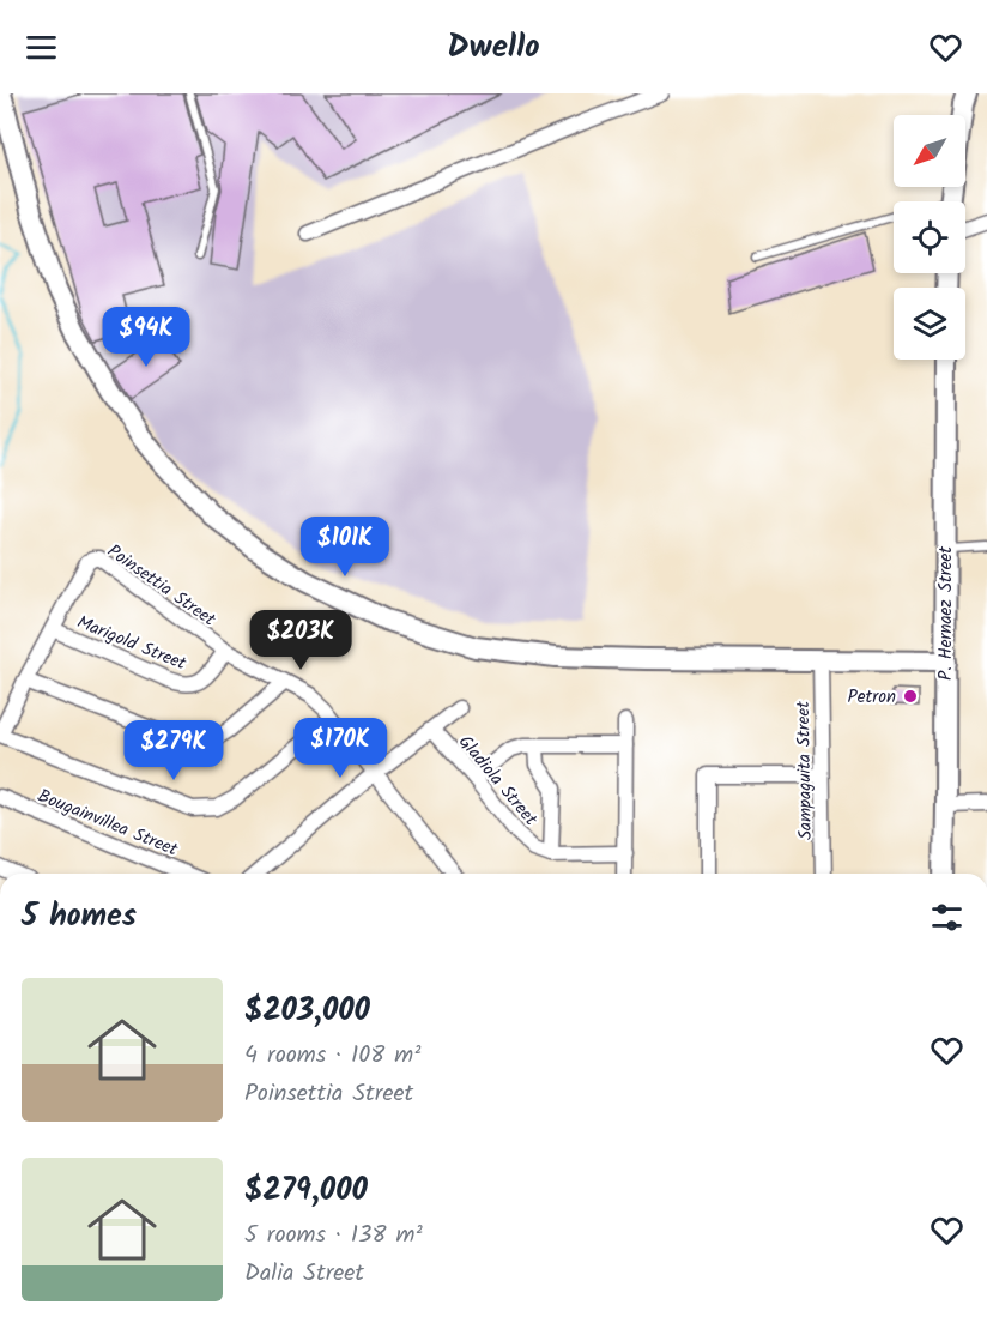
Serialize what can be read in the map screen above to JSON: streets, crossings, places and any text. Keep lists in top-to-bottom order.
{
  "streets": {
    "street": [
      "Poinsettia Street",
      "P. Hernaez Street",
      "Marigold Street",
      "Sampaguita Street",
      "Gladiola Street",
      "Bougainvillea Street"
    ]
  },
  "crossings": [
    ["Poinsettia Street", "Marigold Street"]
  ],
  "places": ["Petron"],
  "north": "bottom left",
  "page": {
    "header": "Dwello",
    "price": [
      "$94K",
      "$101K",
      "$203K",
      "$170K",
      "$279K"
    ],
    "heading": "5 homes",
    "list": [
      {
        "name": "$203,000",
        "note": "4 rooms · 108 m² · Poinsettia Street"
      },
      {
        "name": "$279,000",
        "note": "5 rooms · 138 m² · Dalia Street"
      }
    ]
  }
}
